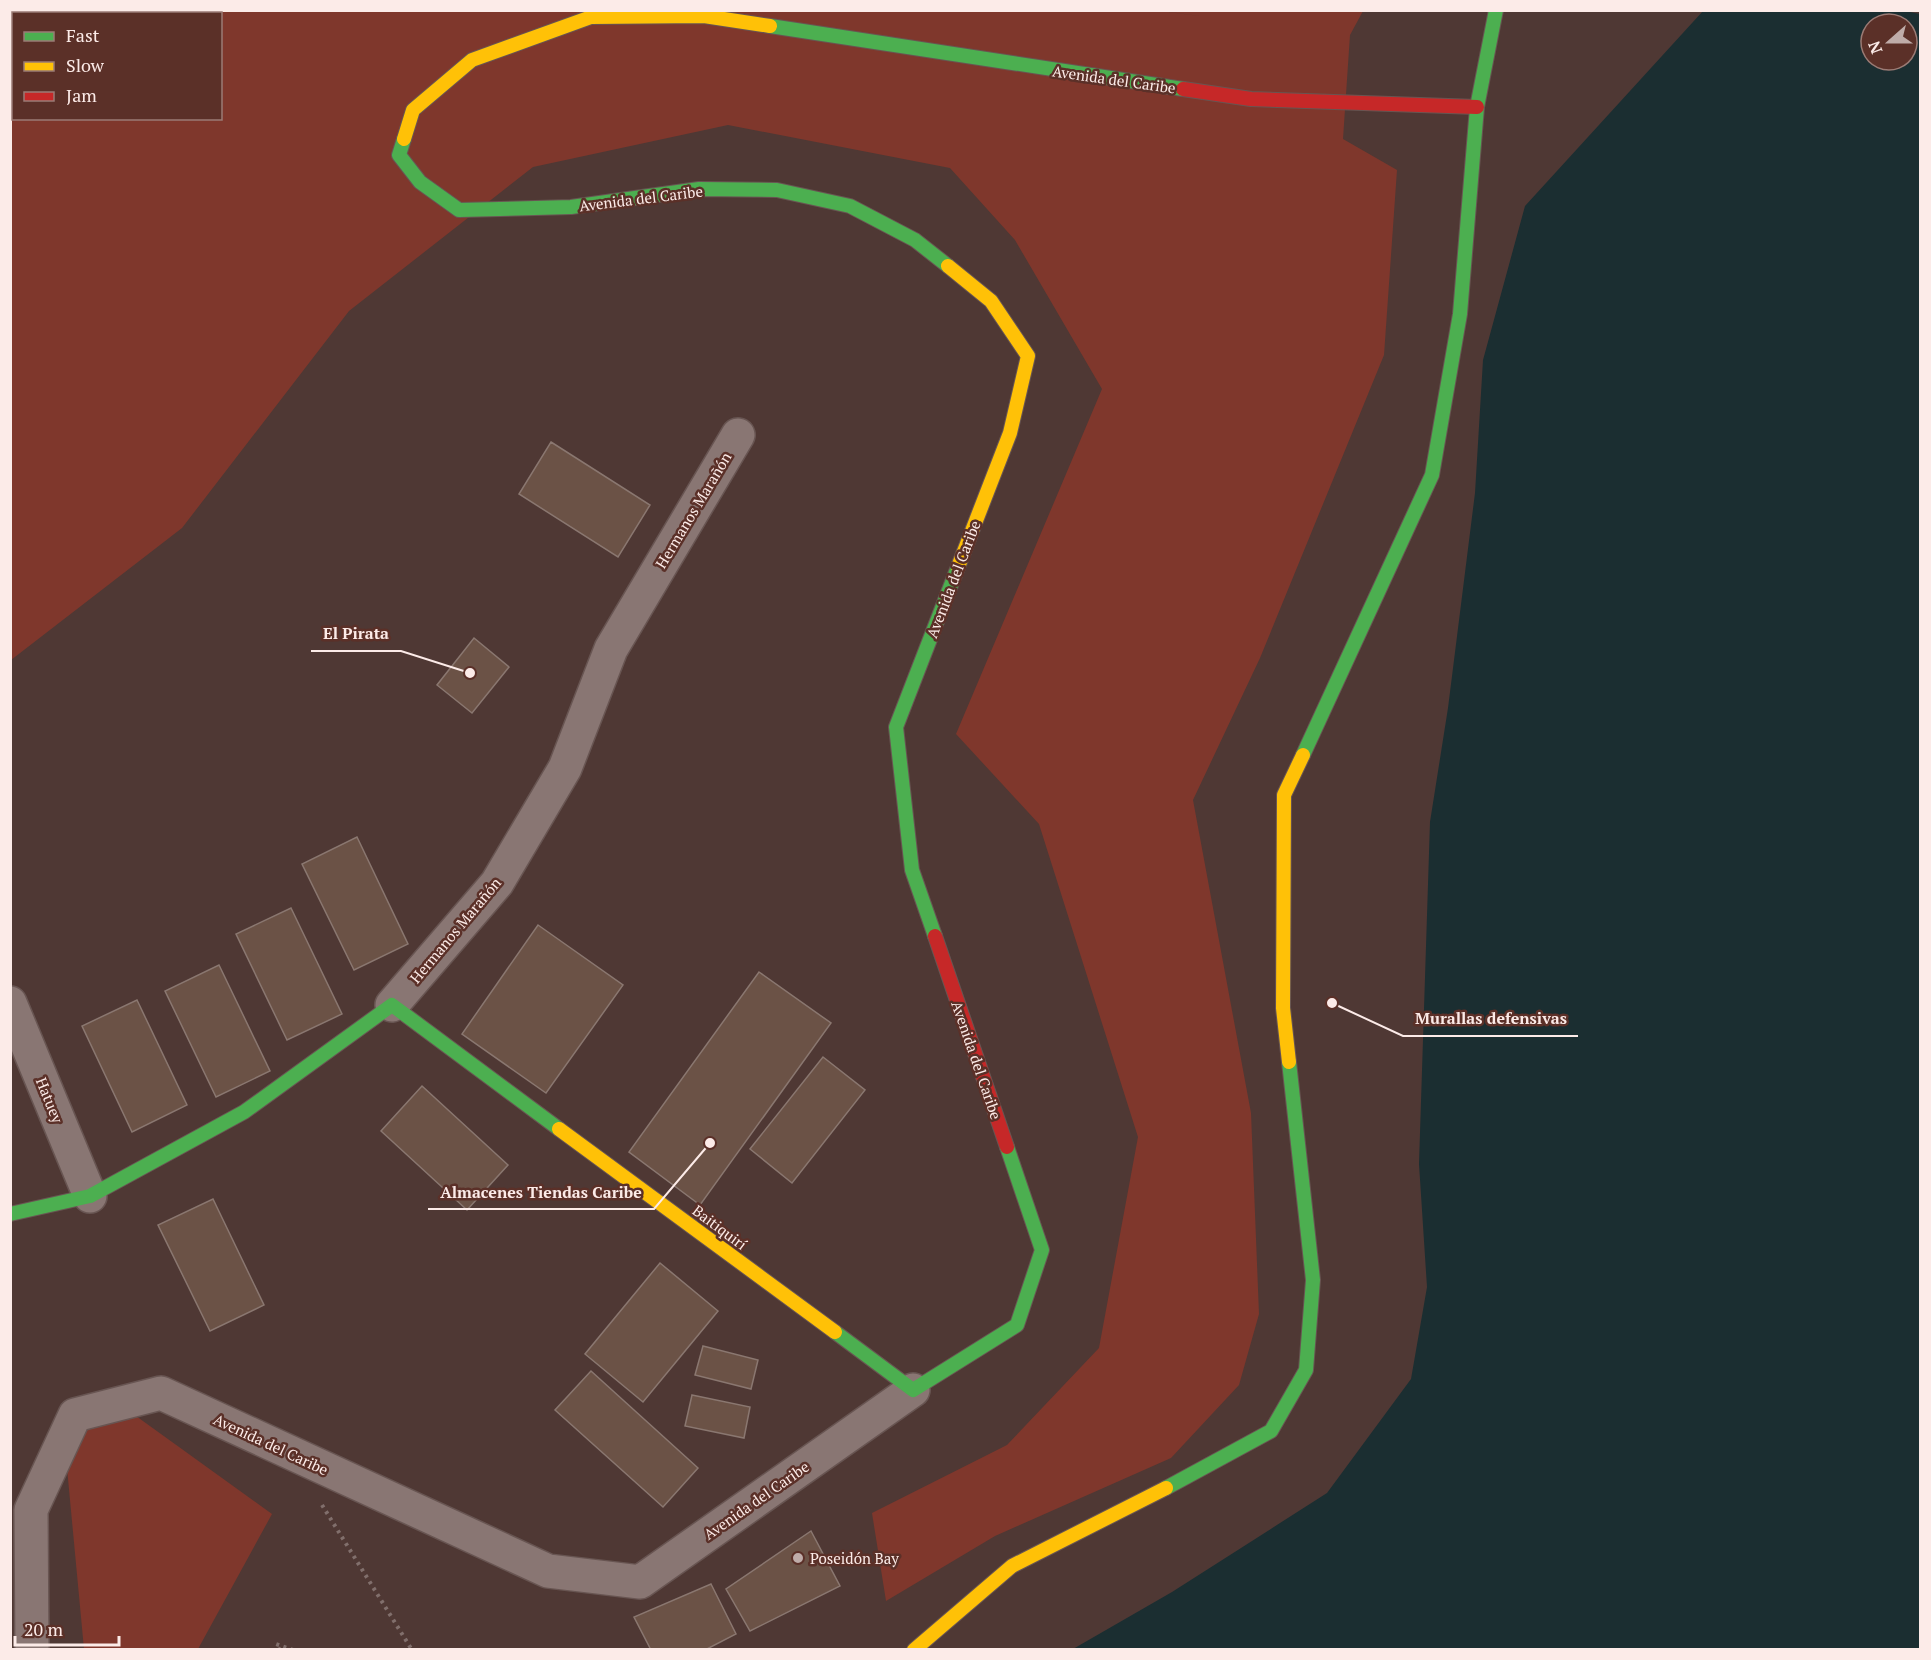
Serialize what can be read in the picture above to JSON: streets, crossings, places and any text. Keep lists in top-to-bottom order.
{
  "streets": {
    "street": [
      "Avenida del Caribe",
      "Hermanos Marañón",
      "Hatuey",
      "Baitiquirí"
    ]
  },
  "crossings": [
    ["Avenida del Caribe", "Baitiquirí"],
    ["Hermanos Marañón", "Hatuey"],
    ["Hermanos Marañón", "Baitiquirí"]
  ],
  "places": [
    "El Pirata",
    "Murallas defensivas",
    "Almacenes Tiendas Caribe",
    "Poseidón Bay"
  ],
  "legend": ["Fast", "Slow", "Jam"],
  "scale_bar": "20 m",
  "north": "left"
}
